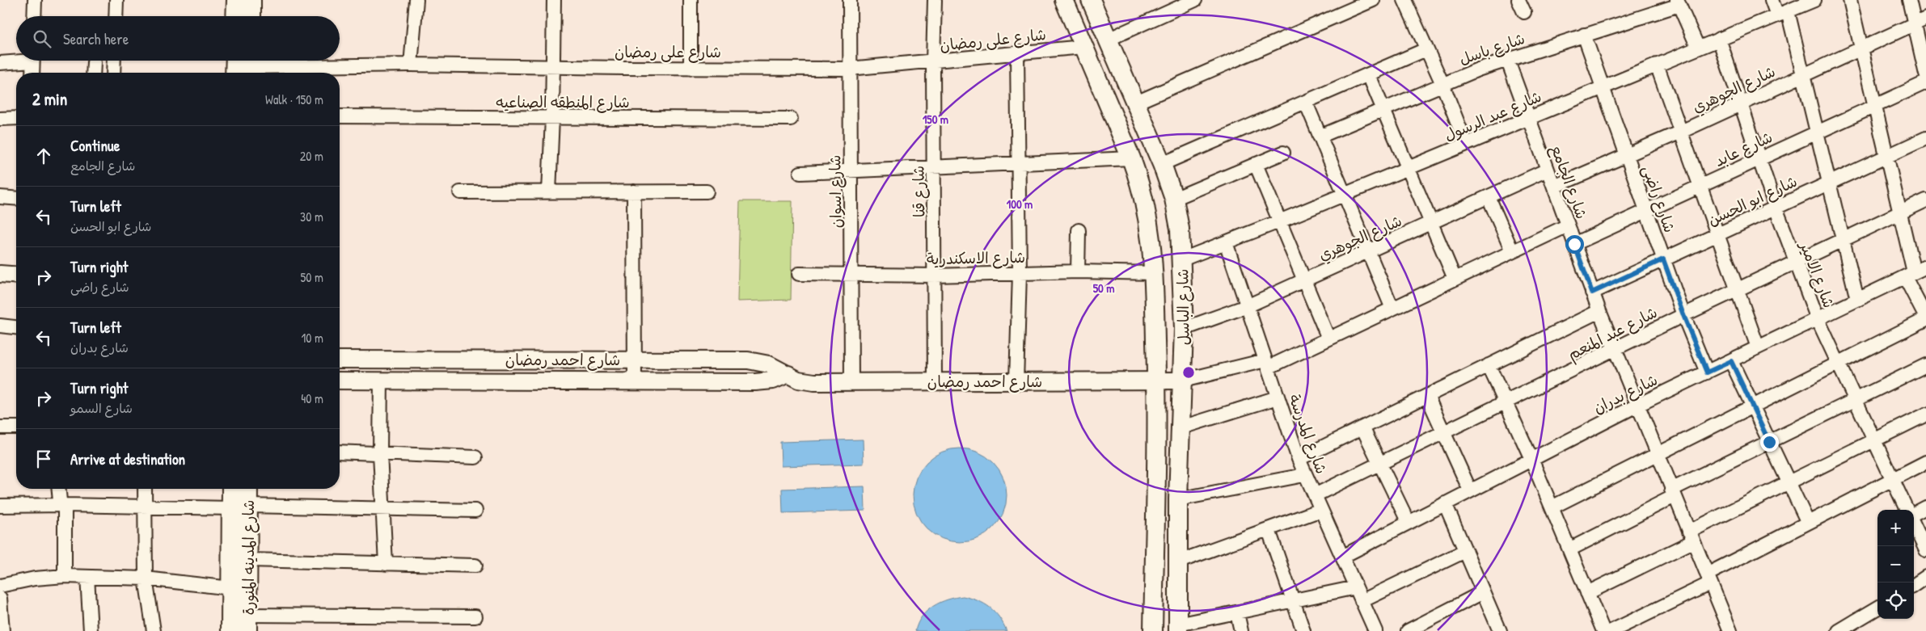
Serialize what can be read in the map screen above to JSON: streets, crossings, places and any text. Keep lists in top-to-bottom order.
{
  "streets": {
    "main road": ["شارع الباسل", "شارع المدينه المنورة"],
    "street": [
      "شارع على رمضان",
      "شارع باسل",
      "شارع الجوهري",
      "شارع المنطقه الصناعيه",
      "شارع عبد الرسول",
      "شارع عابد",
      "شارع الجامع",
      "شارع اسوان",
      "شارع قنا",
      "شارع راضى",
      "شارع ابو الحسن",
      "شارع الاسكندرية",
      "شارع الامير",
      "شارع عبد المنعم",
      "شارع احمد رمضان",
      "شارع بدران",
      "شارع المدرسة"
    ]
  },
  "crossings": [
    ["شارع على رمضان", "شارع اسوان"],
    ["شارع على رمضان", "شارع قنا"],
    ["شارع على رمضان", "شارع الباسل"],
    ["شارع باسل", "شارع الجامع"],
    ["شارع باسل", "شارع راضى"],
    ["شارع الجوهري", "شارع الجامع"],
    ["شارع الجوهري", "شارع راضى"],
    ["شارع الجوهري", "شارع الامير"],
    ["شارع الجوهري", "شارع الباسل"],
    ["شارع الجوهري", "شارع المدرسة"],
    ["شارع عبد الرسول", "شارع الجامع"],
    ["شارع عبد الرسول", "شارع راضى"],
    ["شارع عبد الرسول", "شارع الامير"],
    ["شارع عبد الرسول", "شارع الباسل"],
    ["شارع عبد الرسول", "شارع المدرسة"],
    ["شارع عابد", "شارع الجامع"],
    ["شارع عابد", "شارع راضى"],
    ["شارع عابد", "شارع الامير"],
    ["شارع الجامع", "شارع ابو الحسن"],
    ["شارع الجامع", "شارع عبد المنعم"],
    ["شارع الجامع", "شارع بدران"],
    ["شارع اسوان", "شارع الاسكندرية"],
    ["شارع اسوان", "شارع احمد رمضان"],
    ["شارع قنا", "شارع الاسكندرية"],
    ["شارع قنا", "شارع احمد رمضان"],
    ["شارع راضى", "شارع ابو الحسن"],
    ["شارع راضى", "شارع عبد المنعم"],
    ["شارع راضى", "شارع بدران"],
    ["شارع ابو الحسن", "شارع الامير"],
    ["شارع الاسكندرية", "شارع الباسل"],
    ["شارع الامير", "شارع عبد المنعم"],
    ["شارع الامير", "شارع بدران"],
    ["شارع الباسل", "شارع احمد رمضان"],
    ["شارع عبد المنعم", "شارع المدرسة"],
    ["شارع بدران", "شارع المدرسة"]
  ],
  "page": {
    "search": "Search here",
    "heading": ["2 min", "Walk · 150 m"],
    "list": [
      ["Continue", "شارع الجامع", "20 m"],
      ["Turn left", "شارع ابو الحسن", "30 m"],
      ["Turn right", "شارع راضى", "50 m"],
      ["Turn left", "شارع بدران", "10 m"],
      ["Turn right", "شارع السمو", "40 m"],
      "Arrive at destination"
    ],
    "map_buttons": ["+", "−"]
  },
  "rings": ["150 m", "100 m", "50 m"]
}
